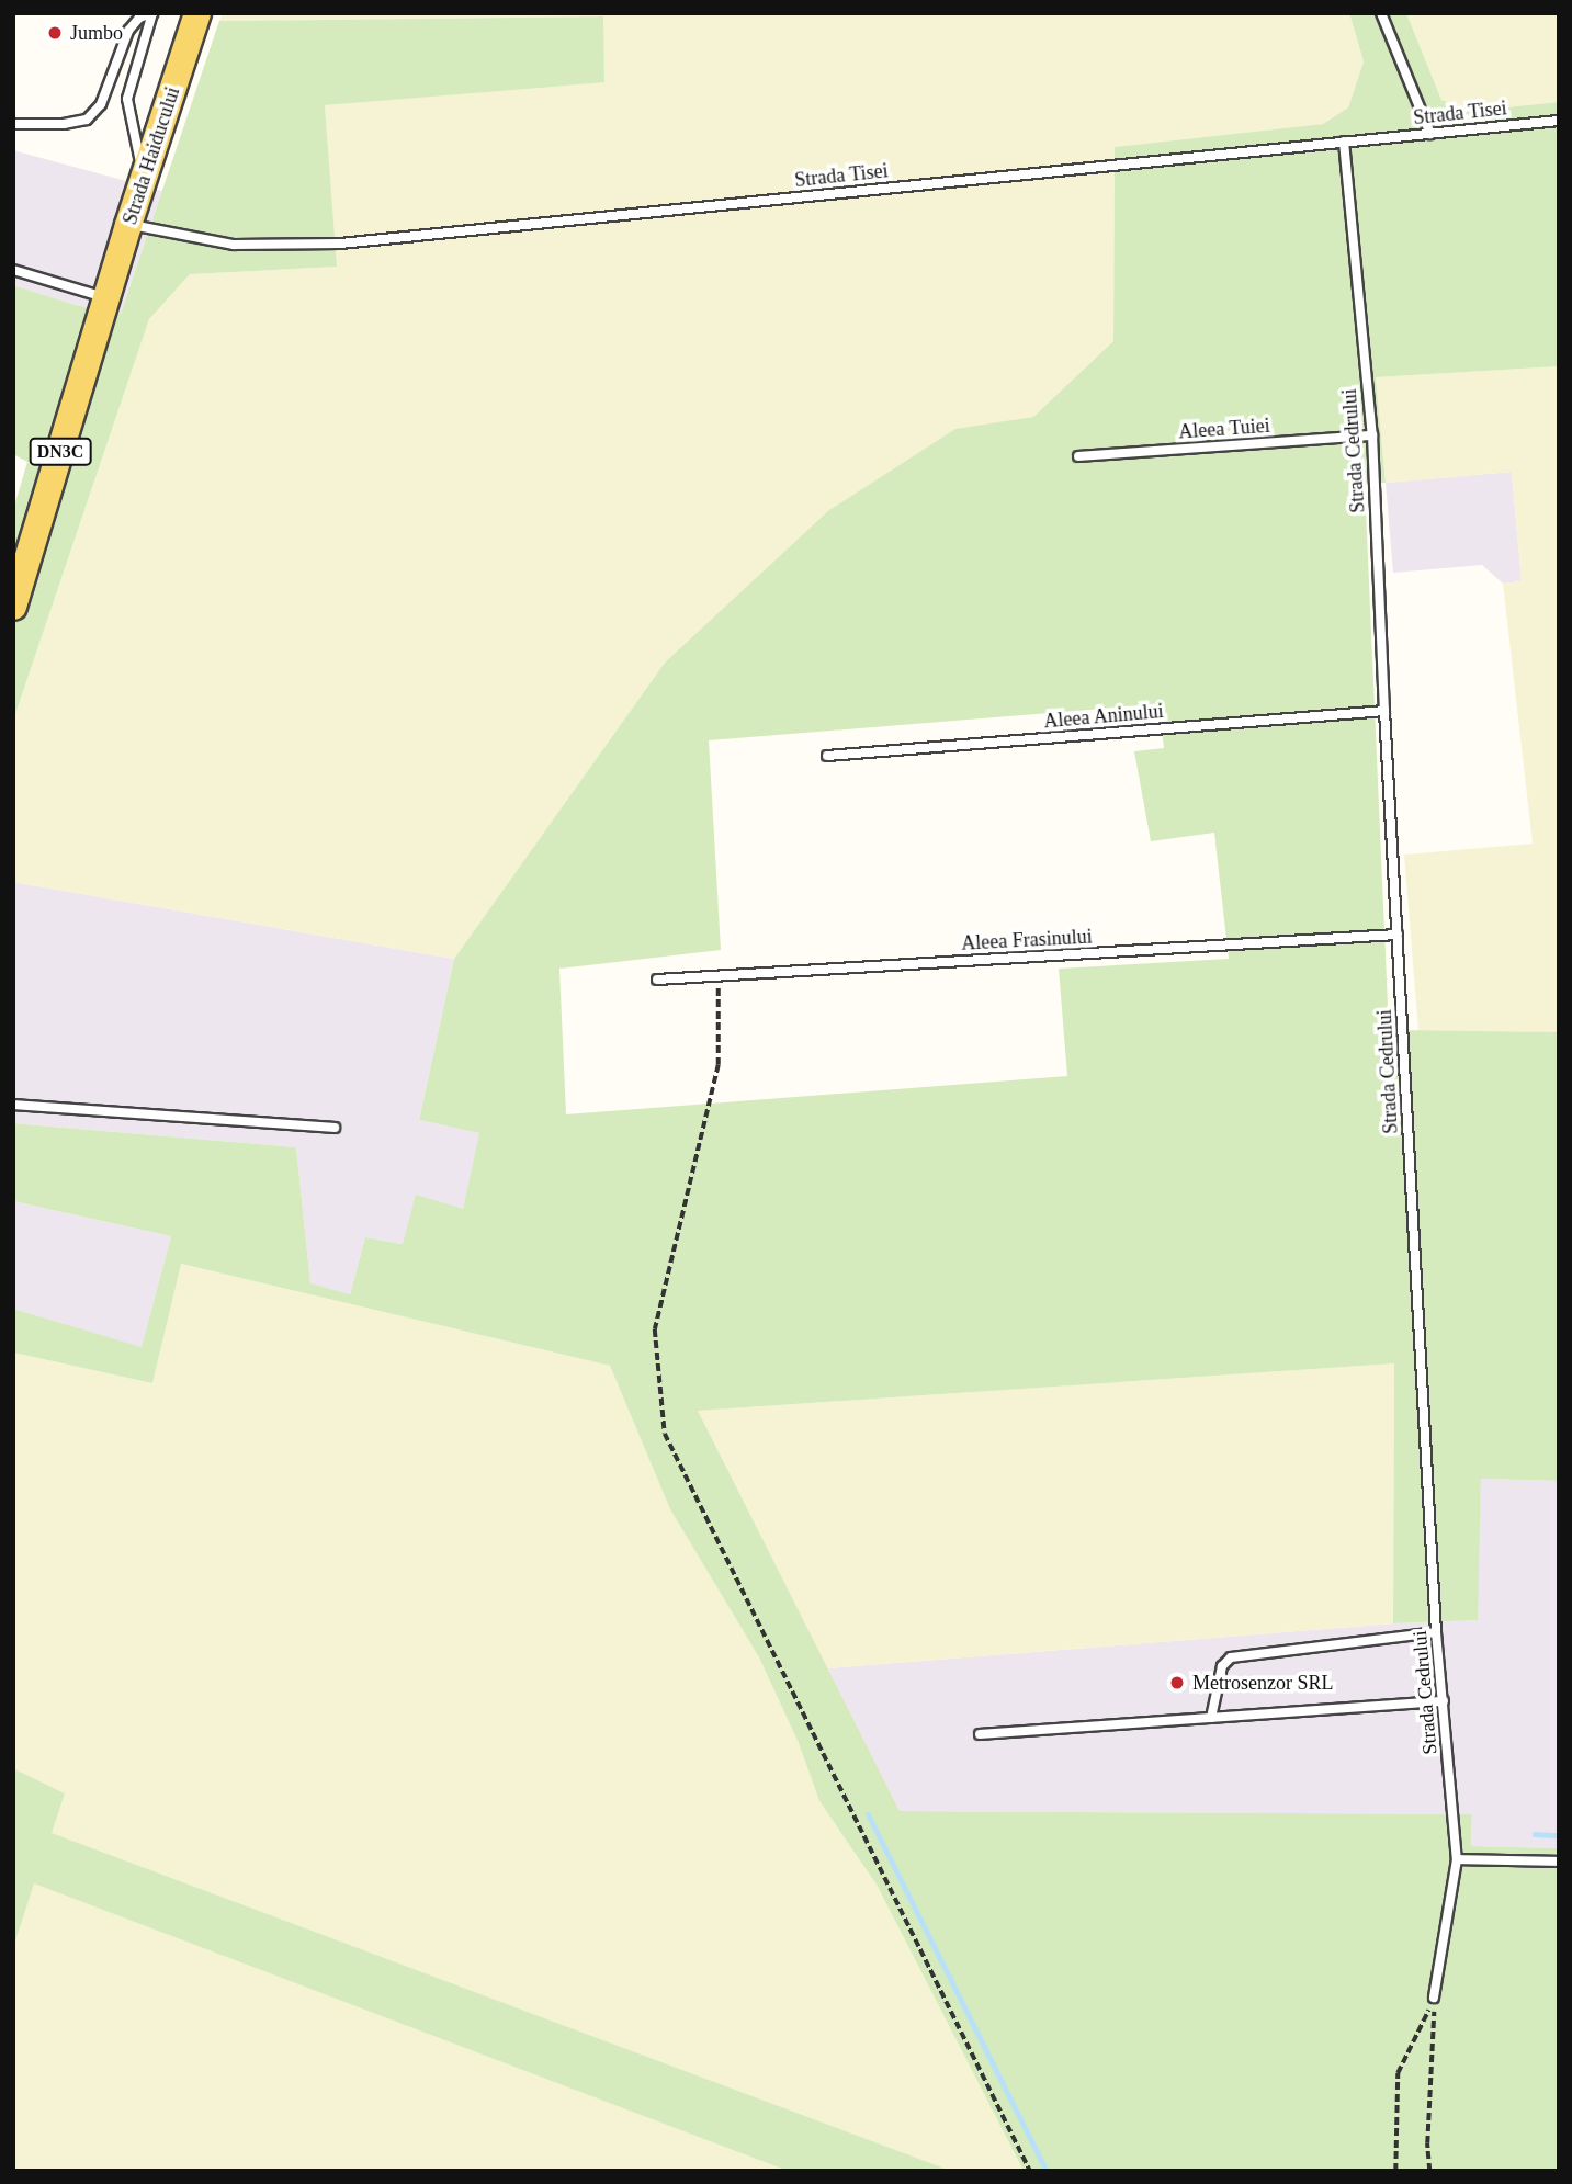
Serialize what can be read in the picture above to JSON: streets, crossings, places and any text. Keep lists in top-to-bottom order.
{
  "streets": {
    "main road": ["Strada Haiducului", "DN3C"],
    "lane": [
      "Strada Tisei",
      "Aleea Tuiei",
      "Strada Cedrului",
      "Aleea Aninului",
      "Aleea Frasinului"
    ]
  },
  "crossings": [
    ["Strada Tisei", "Strada Haiducului"],
    ["Strada Tisei", "Strada Cedrului"],
    ["Strada Haiducului", "DN3C"],
    ["Aleea Tuiei", "Strada Cedrului"],
    ["Strada Cedrului", "Aleea Aninului"],
    ["Strada Cedrului", "Aleea Frasinului"]
  ],
  "places": ["Jumbo", "Metrosenzor SRL"]
}
